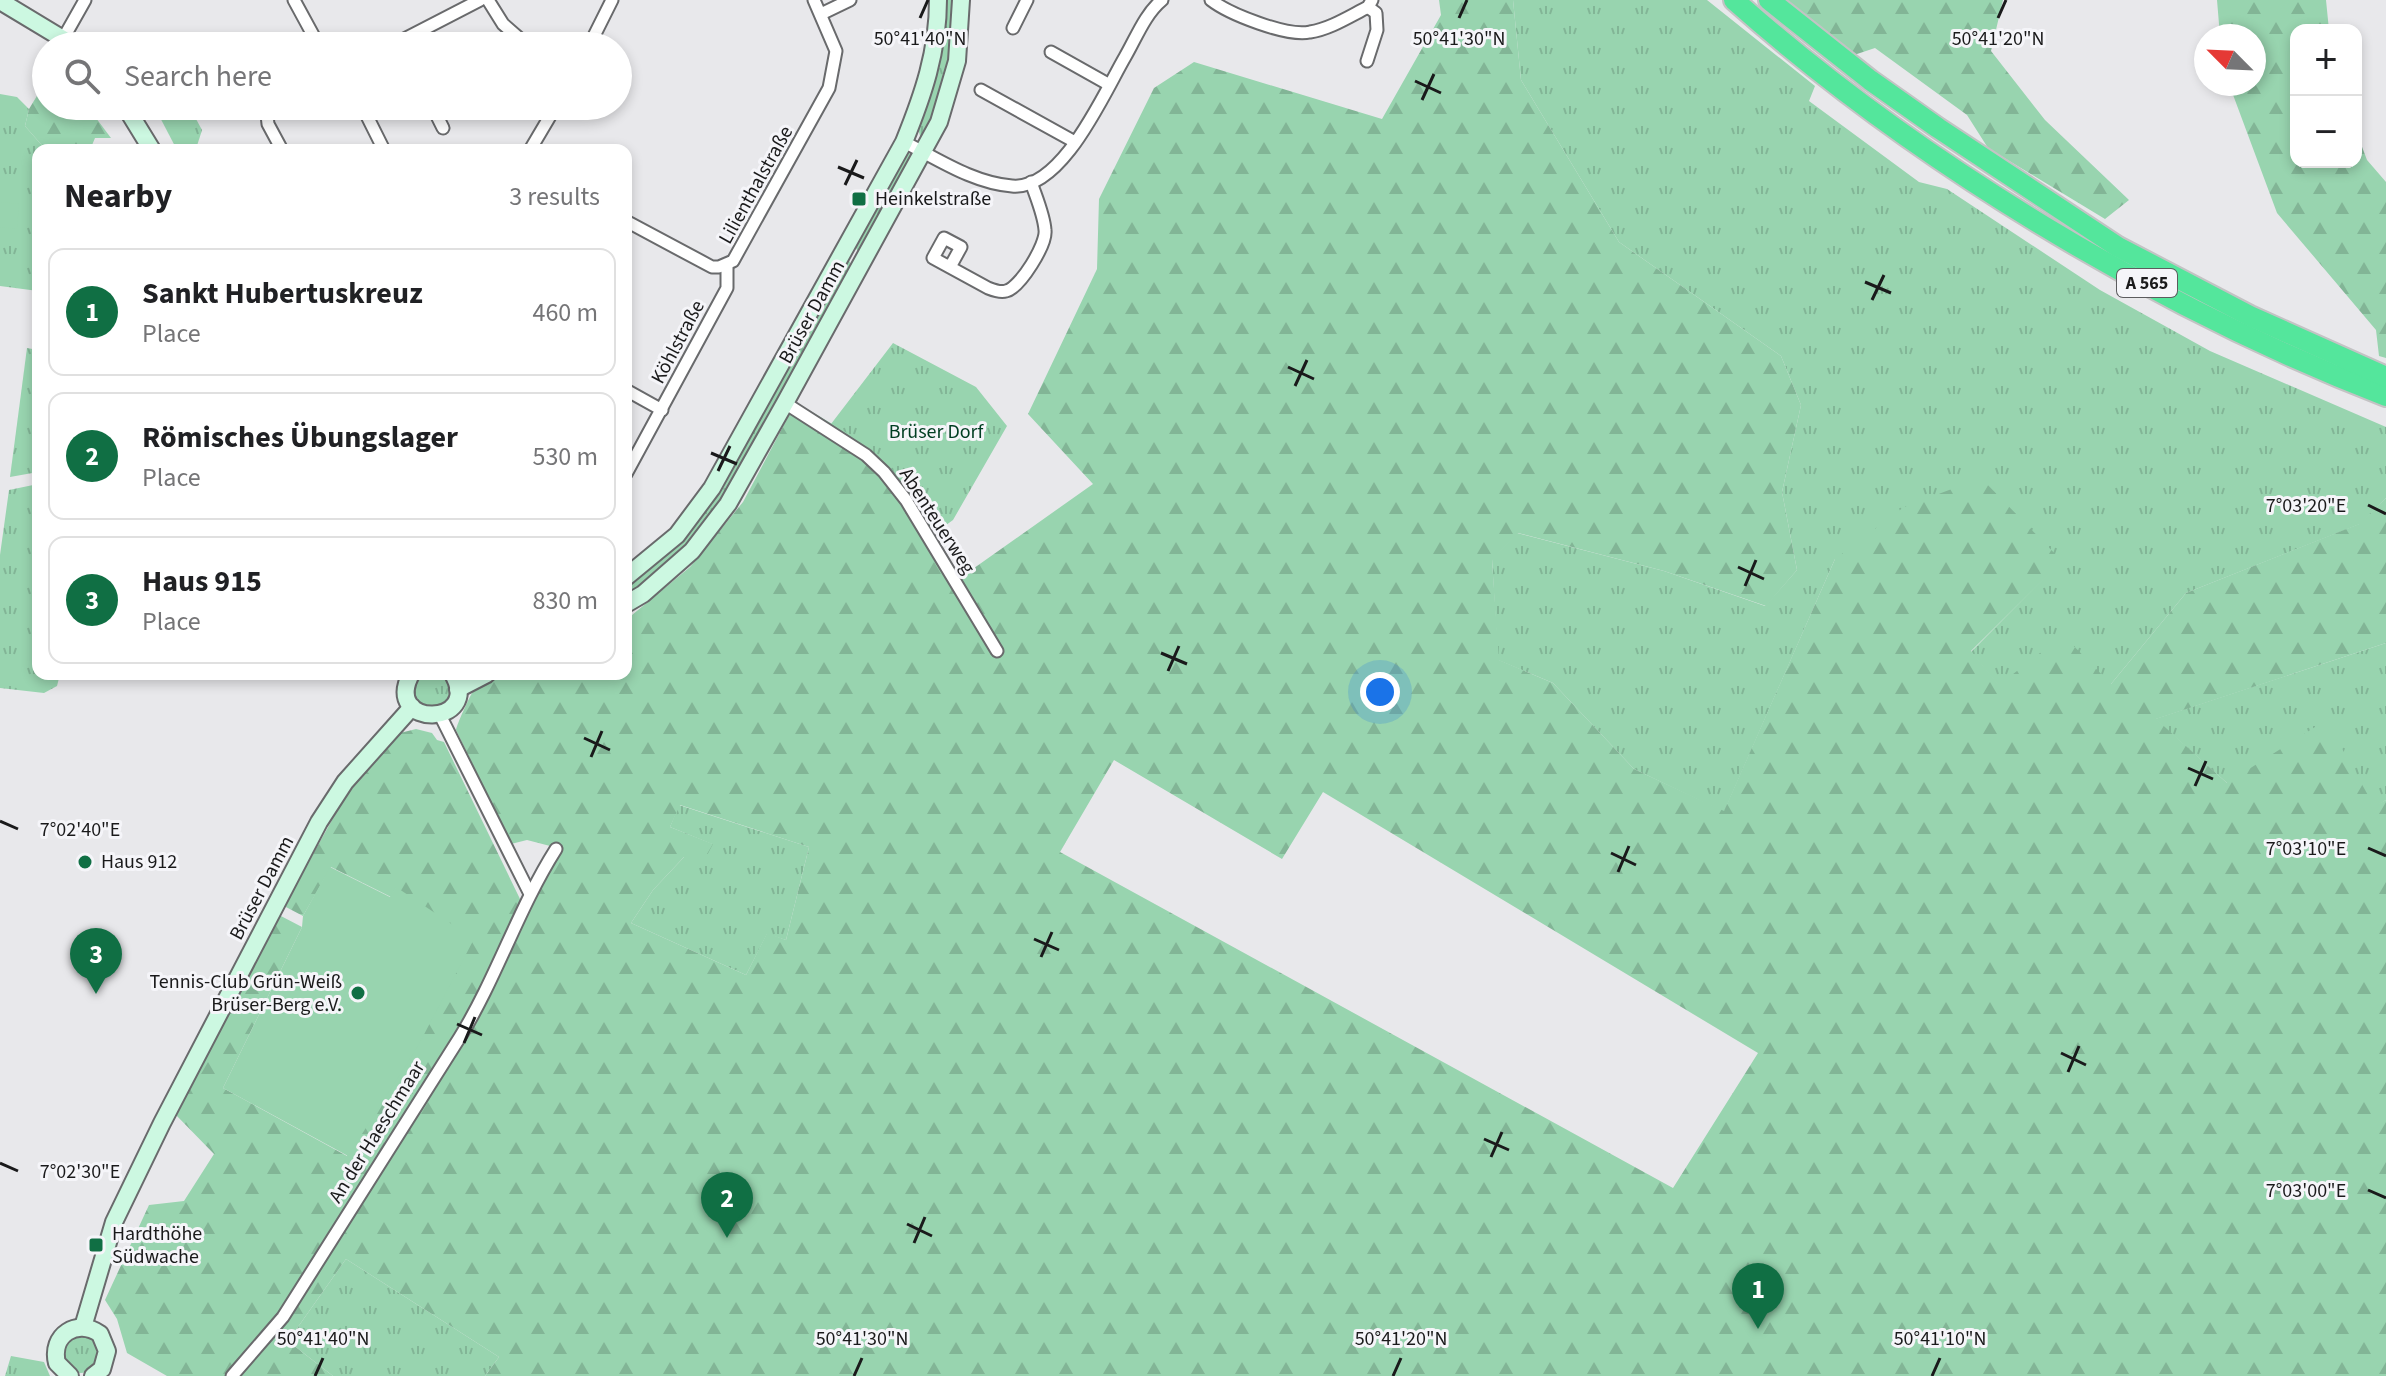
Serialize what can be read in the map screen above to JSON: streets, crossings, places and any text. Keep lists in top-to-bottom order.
{
  "streets": {
    "highway": ["A 565"],
    "street": [
      "Lilienthalstraße",
      "Brüser Damm",
      "Köhlstraße",
      "Abenteuerweg",
      "An der Haeschmaar"
    ]
  },
  "crossings": [
    ["Lilienthalstraße", "Köhlstraße"],
    ["Brüser Damm", "Abenteuerweg"]
  ],
  "parks": ["Brüser Dorf"],
  "places": {
    "transit": ["Heinkelstraße", "Hardthöhe Südwache"],
    "other": ["Haus 912", "Tennis-Club Grün-Weiß Brüser-Berg e.V."]
  },
  "north": "top left",
  "page": {
    "map_buttons": ["+", "−"],
    "search": "Search here",
    "heading": ["Nearby", "3 results"],
    "list": [
      {
        "mark": "1",
        "name": "Sankt Hubertuskreuz",
        "note": "Place",
        "value": "460 m"
      },
      {
        "mark": "2",
        "name": "Römisches Übungslager",
        "note": "Place",
        "value": "530 m"
      },
      {
        "mark": "3",
        "name": "Haus 915",
        "note": "Place",
        "value": "830 m"
      }
    ],
    "pins": ["3", "2", "1"]
  },
  "coordinates": [
    "50°41'40\"N",
    "50°41'30\"N",
    "50°41'20\"N",
    "7°03'20\"E",
    "7°02'40\"E",
    "7°03'10\"E",
    "7°02'30\"E",
    "7°03'00\"E",
    "50°41'10\"N"
  ]
}
